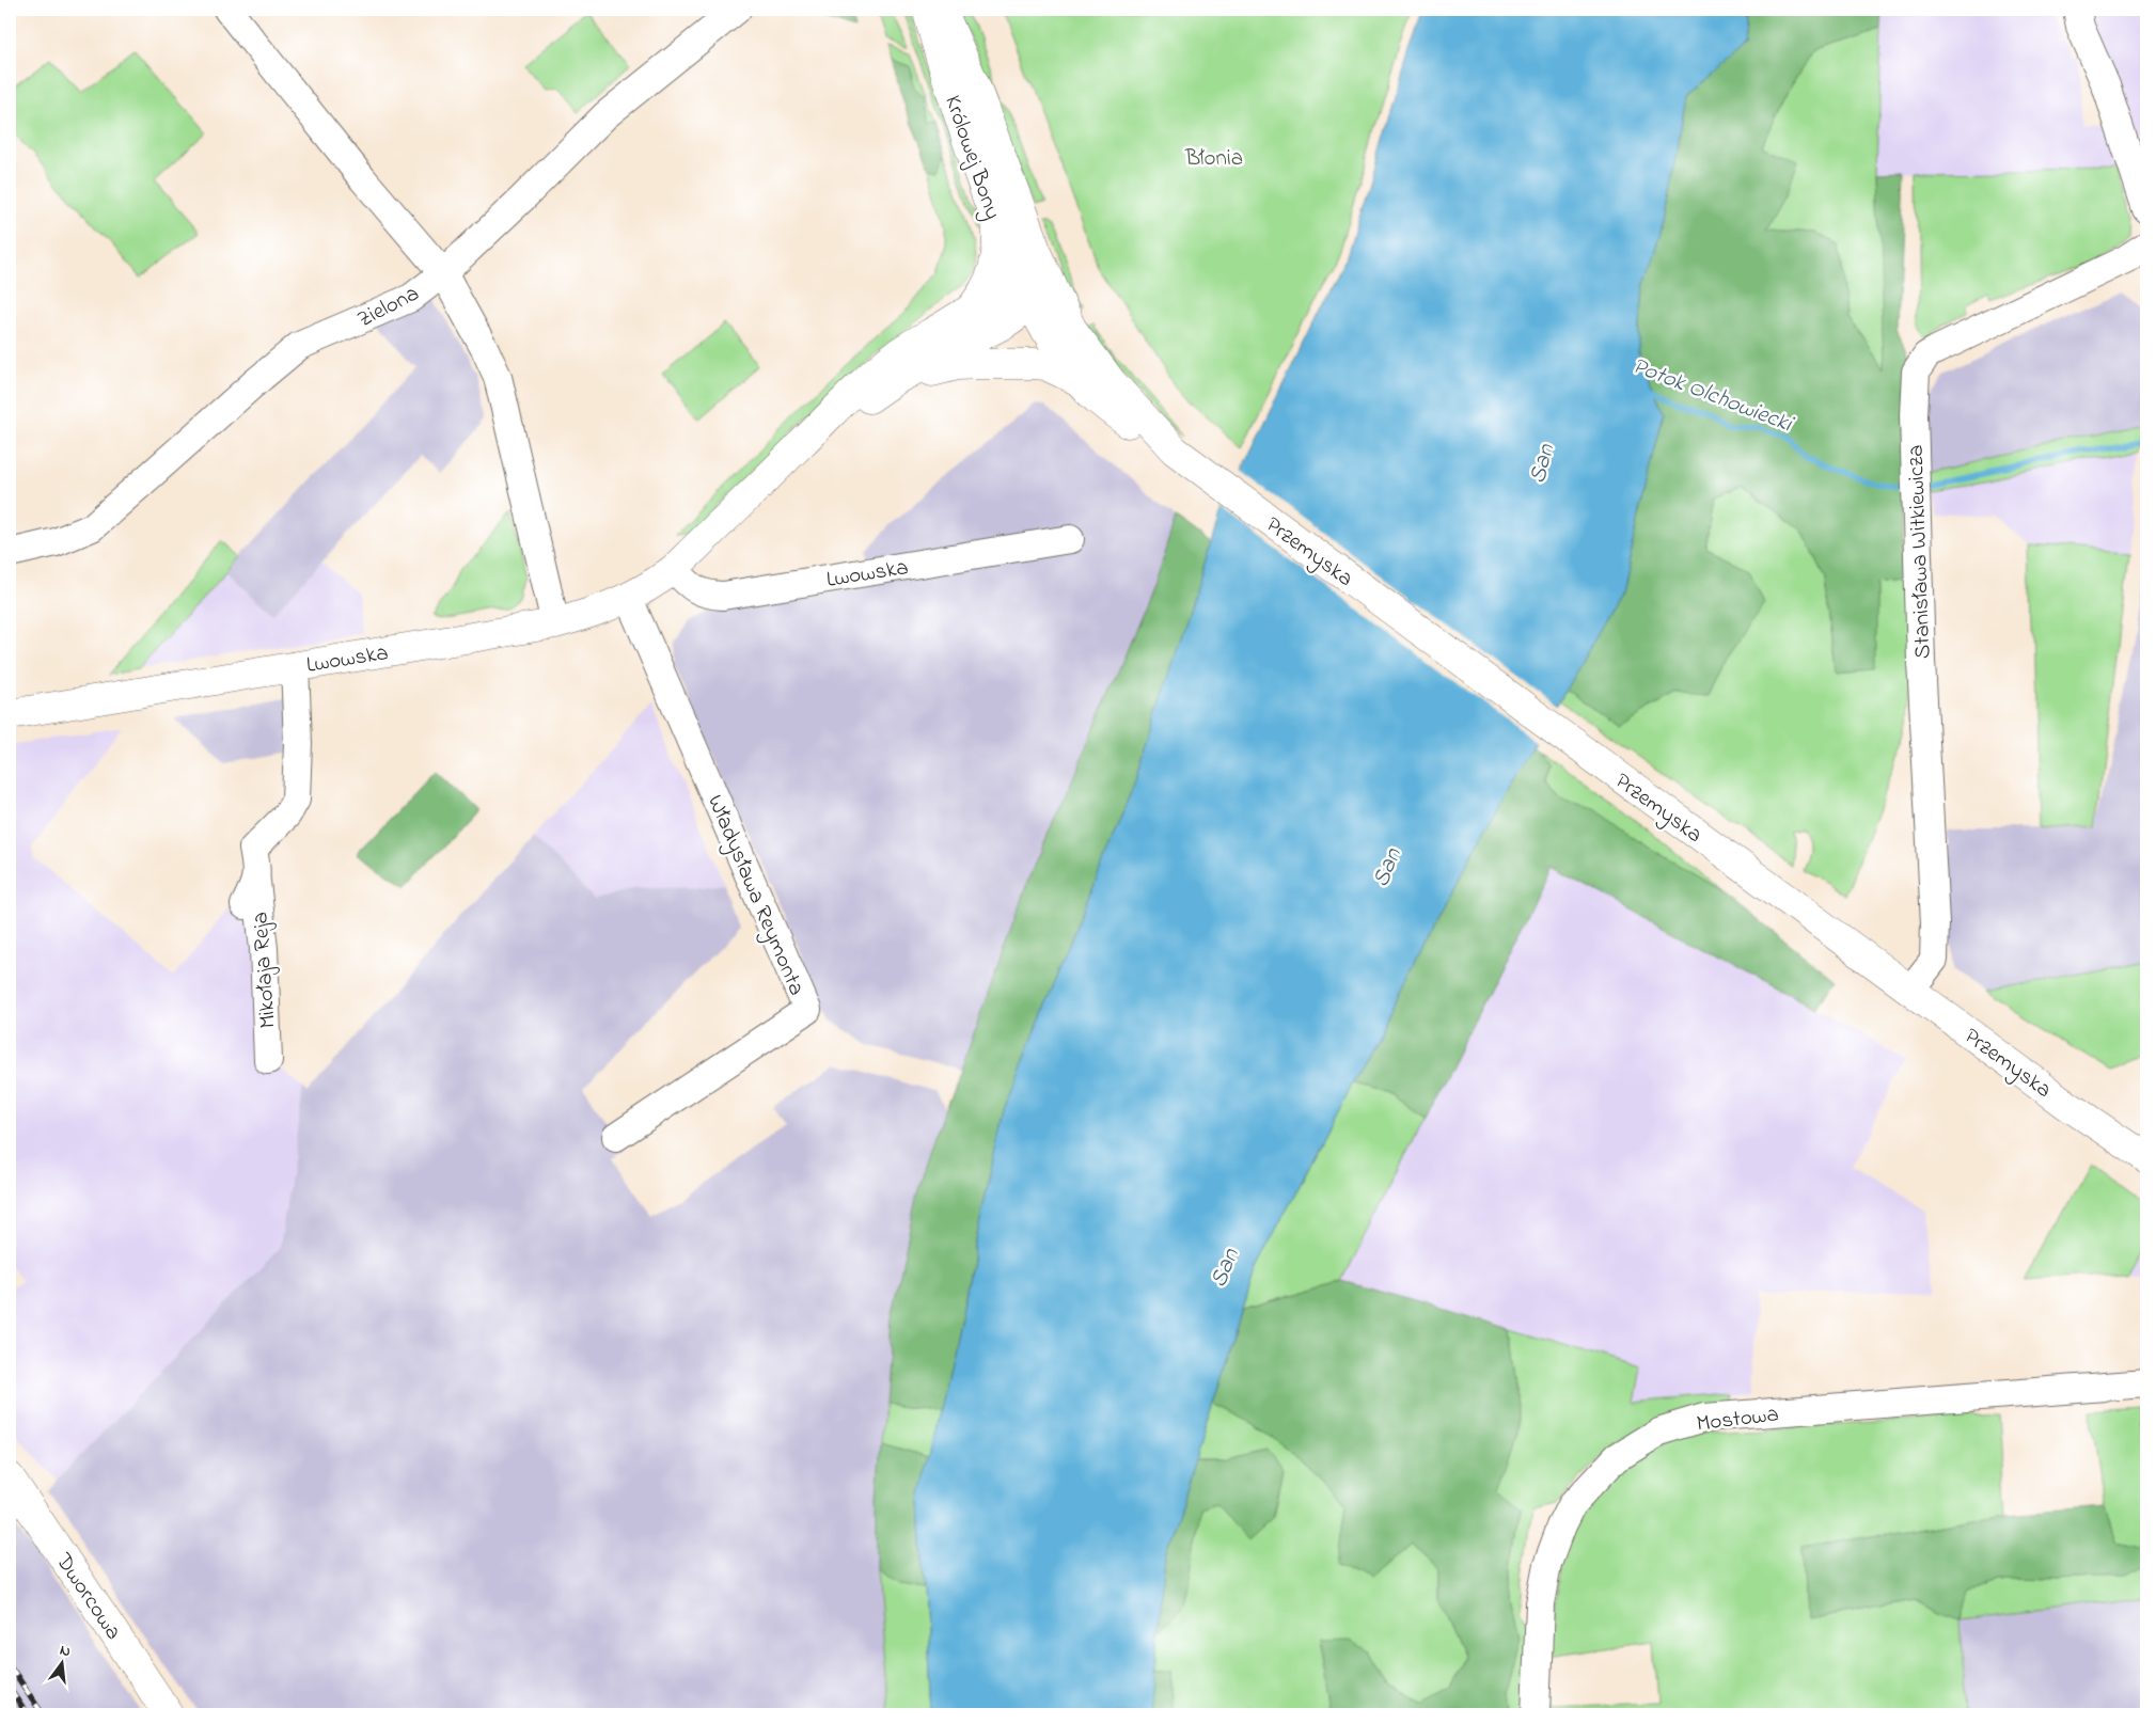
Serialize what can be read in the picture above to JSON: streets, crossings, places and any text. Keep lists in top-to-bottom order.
{
  "streets": {
    "main road": [
      "Królowej Bony",
      "Przemyska",
      "Lwowska",
      "Dworcowa"
    ],
    "street": [
      "Zielona",
      "Stanisława Witkiewicza",
      "Władysława Reymonta",
      "Mikołaja Reja",
      "Mostowa"
    ]
  },
  "crossings": [
    ["Królowej Bony", "Przemyska"],
    ["Królowej Bony", "Lwowska"],
    ["Przemyska", "Stanisława Witkiewicza"],
    ["Przemyska", "Lwowska"],
    ["Lwowska", "Władysława Reymonta"],
    ["Lwowska", "Mikołaja Reja"]
  ],
  "water": ["Potok Olchowiecki", "San"],
  "parks": ["Błonia"],
  "north": "top"
}
